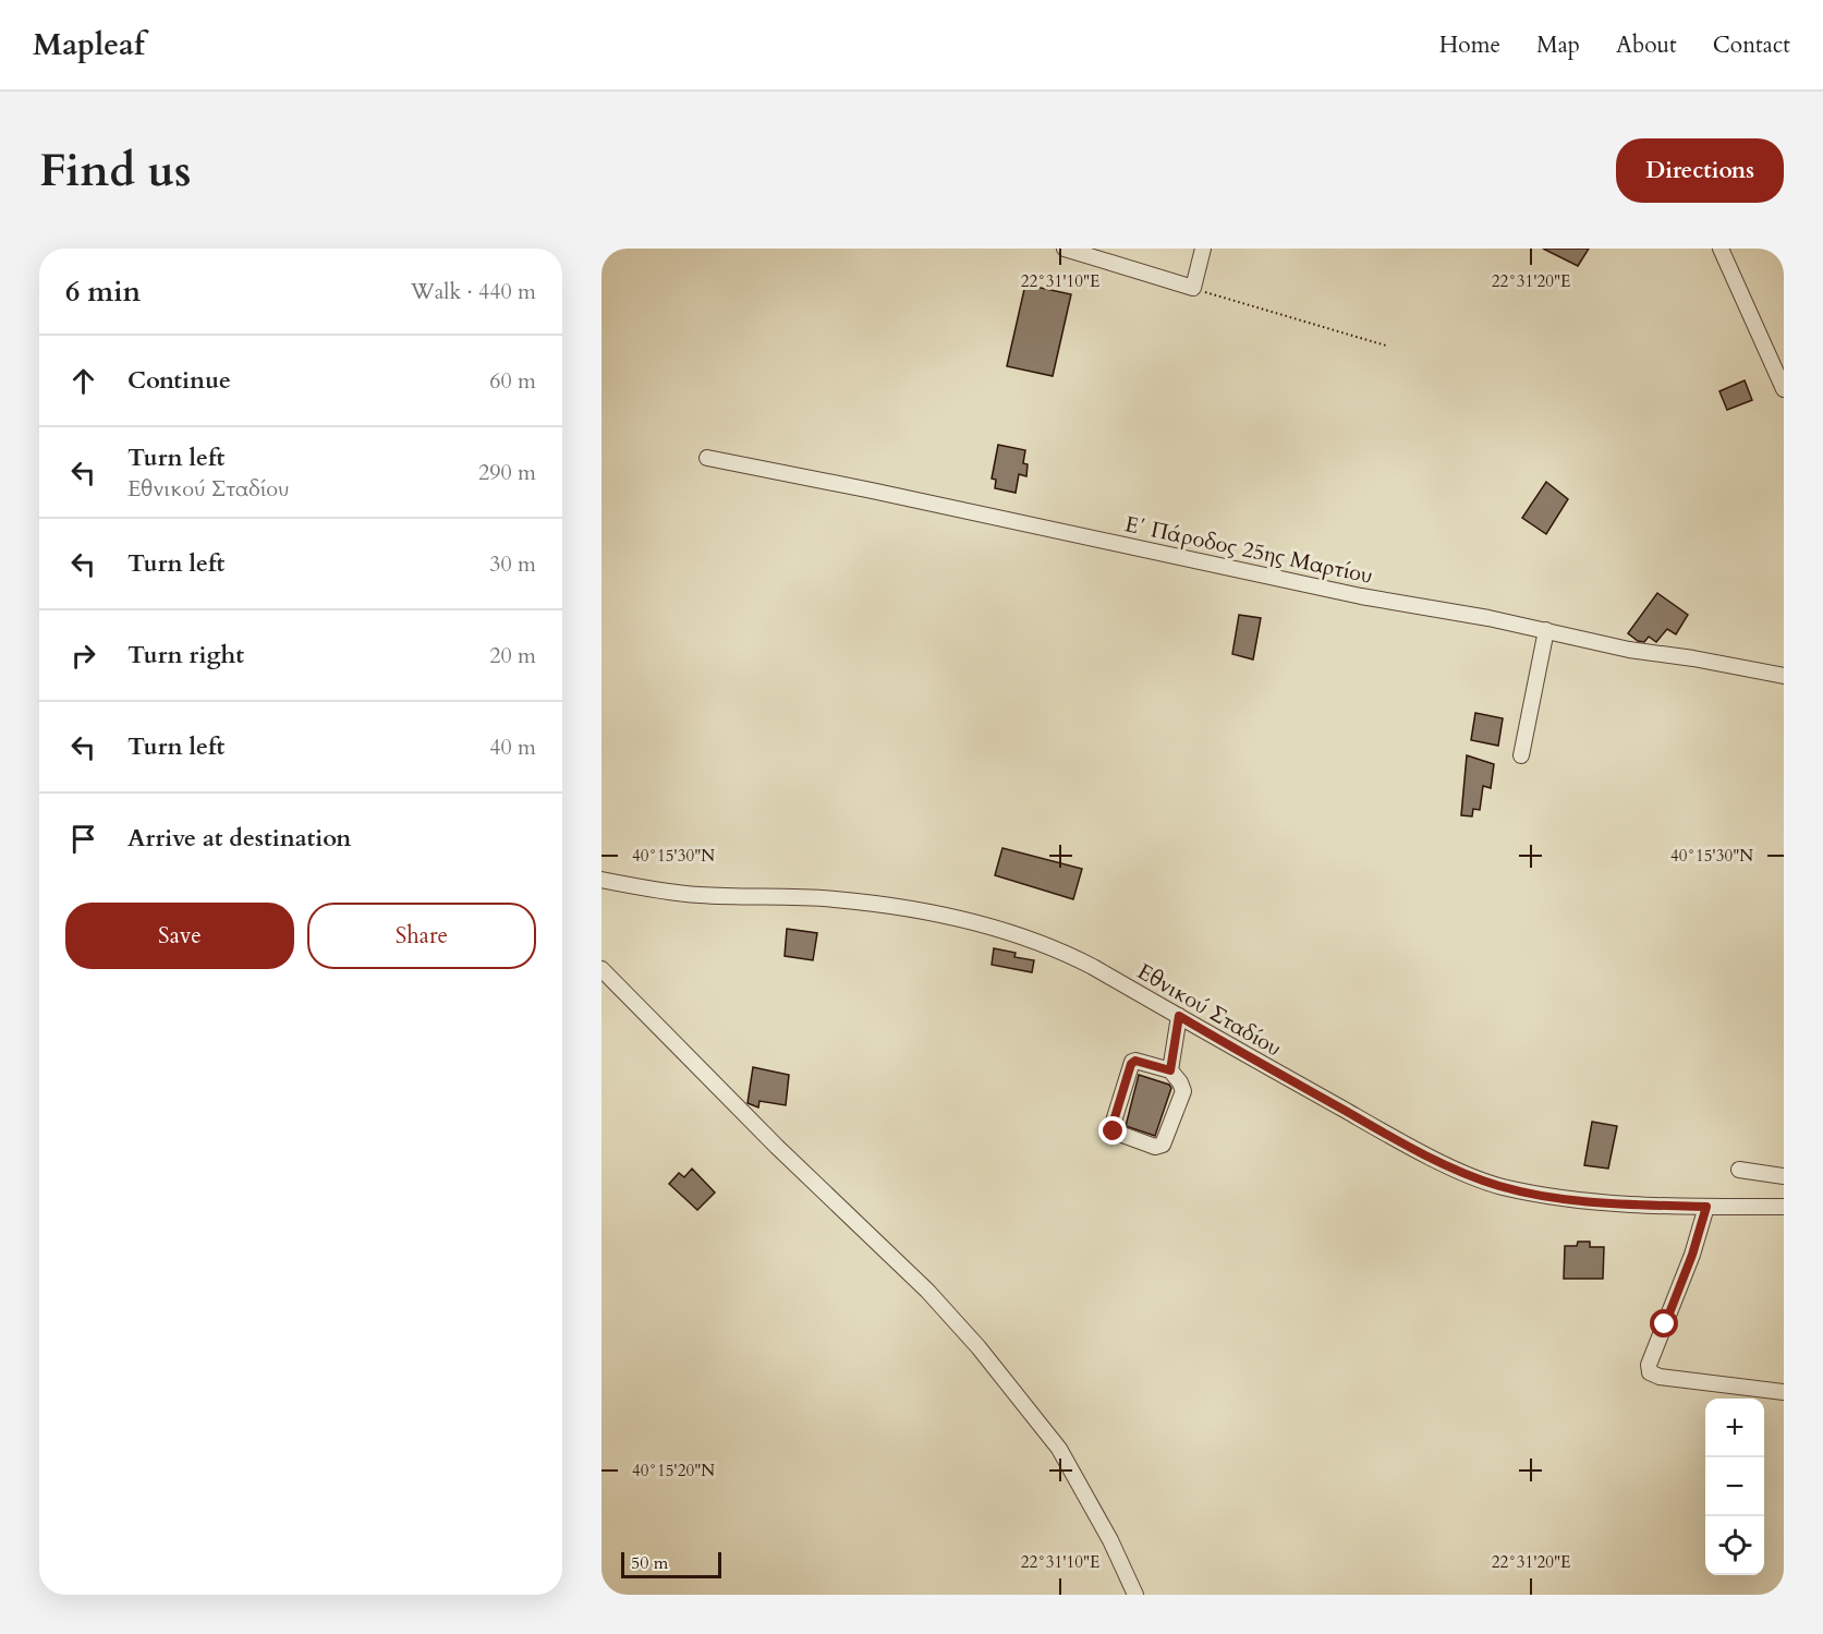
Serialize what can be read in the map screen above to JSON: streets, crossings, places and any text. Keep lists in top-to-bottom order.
{
  "streets": {
    "street": ["Ε΄ Πάροδος 25ης Μαρτίου", "Εθνικού Σταδίου"]
  },
  "scale_bar": "50 m",
  "page": {
    "header": "Mapleaf",
    "nav": [
      "Home",
      "Map",
      "About",
      "Contact"
    ],
    "buttons": [
      "Directions",
      ["Save", "Share"]
    ],
    "title": "Find us",
    "heading": ["6 min", "Walk · 440 m"],
    "list": [
      ["Continue", "60 m"],
      ["Turn left", "Εθνικού Σταδίου", "290 m"],
      ["Turn left", "30 m"],
      ["Turn right", "20 m"],
      ["Turn left", "40 m"],
      "Arrive at destination"
    ],
    "map_buttons": ["+", "−"],
    "scale": "50 m"
  },
  "coordinates": [
    "22°31'10\"E",
    "22°31'20\"E",
    "40°15'30\"N",
    "40°15'20\"N"
  ]
}
